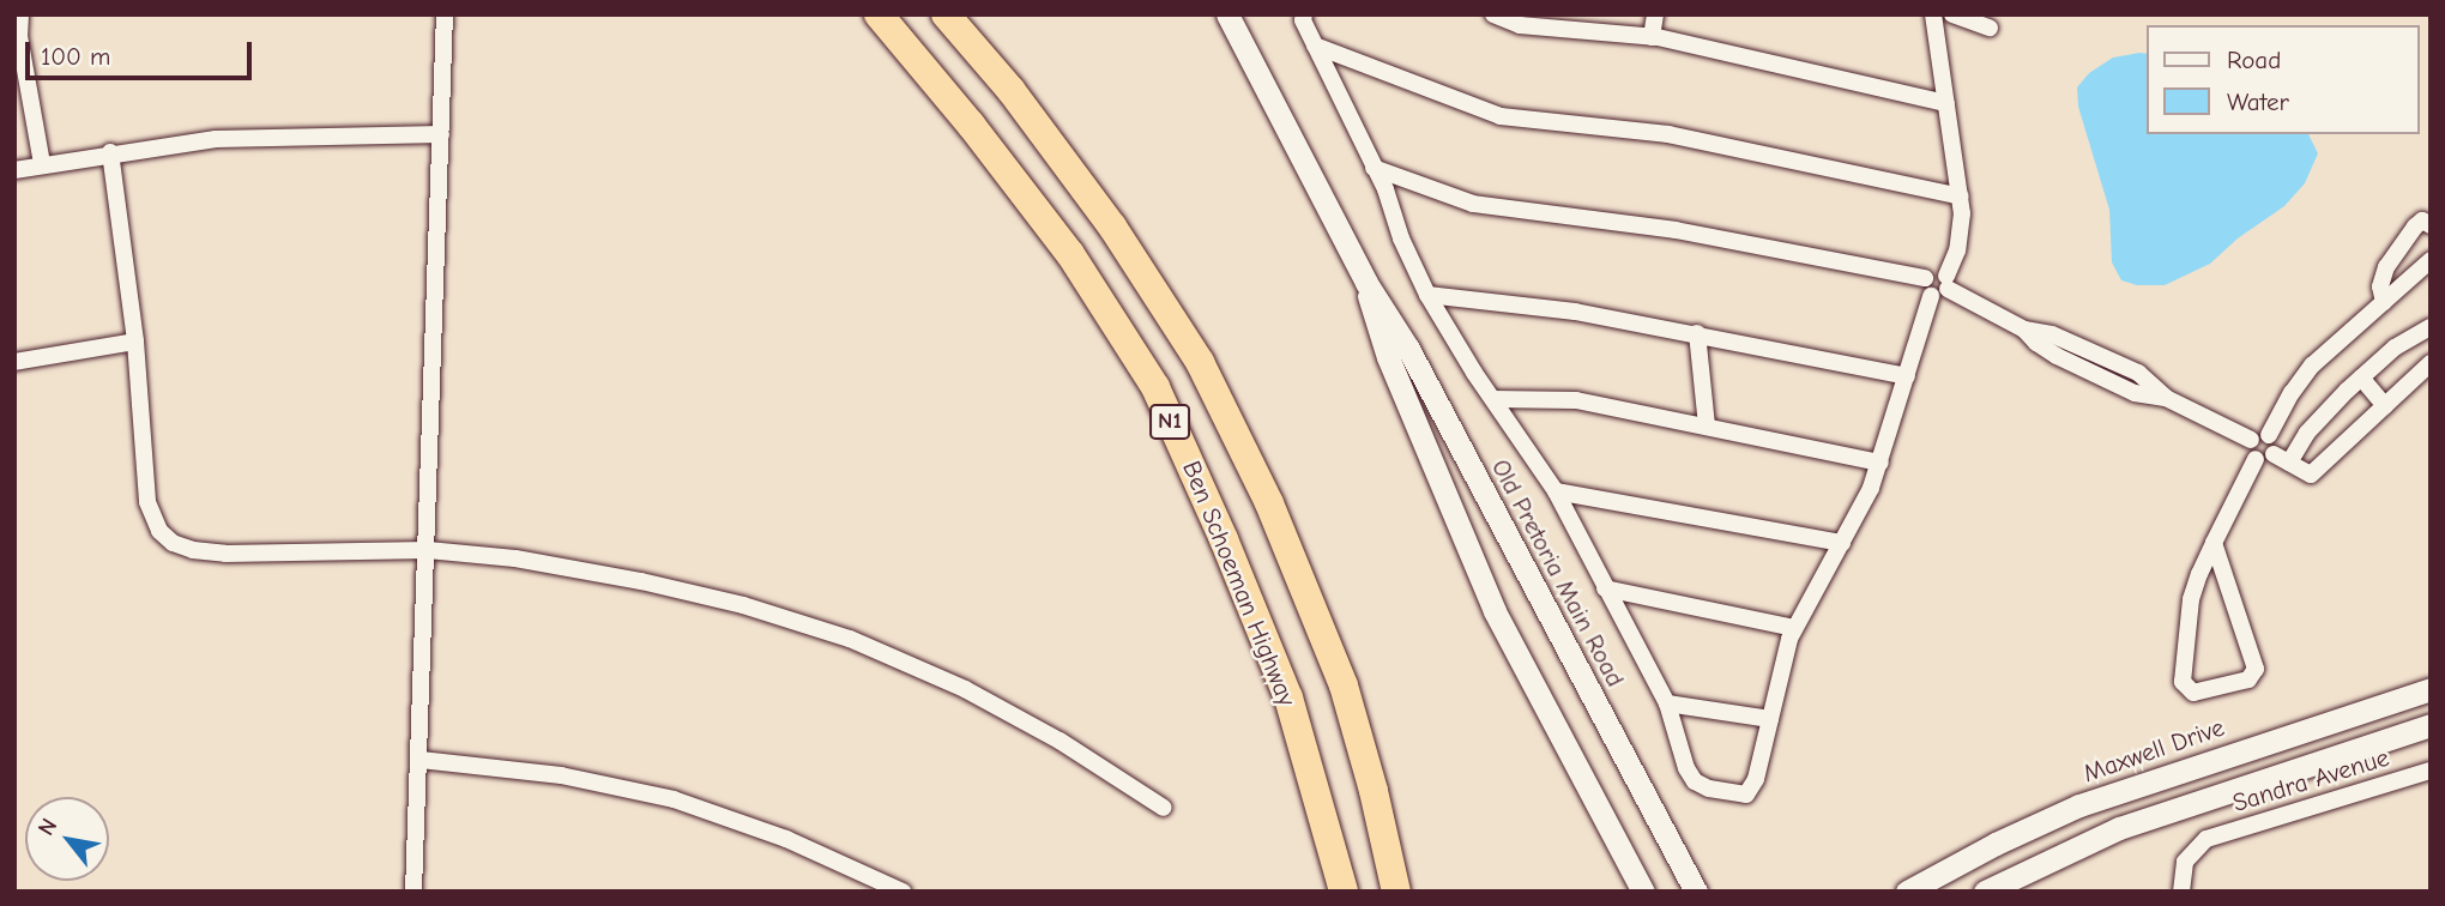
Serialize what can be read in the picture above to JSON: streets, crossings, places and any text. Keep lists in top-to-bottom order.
{
  "streets": {
    "highway": ["N1", "Ben Schoeman Highway"],
    "main road": ["Old Pretoria Main Road", "Maxwell Drive"],
    "street": ["Sandra Avenue"]
  },
  "legend": ["Road", "Water"],
  "scale_bar": "100 m",
  "north": "top left"
}
